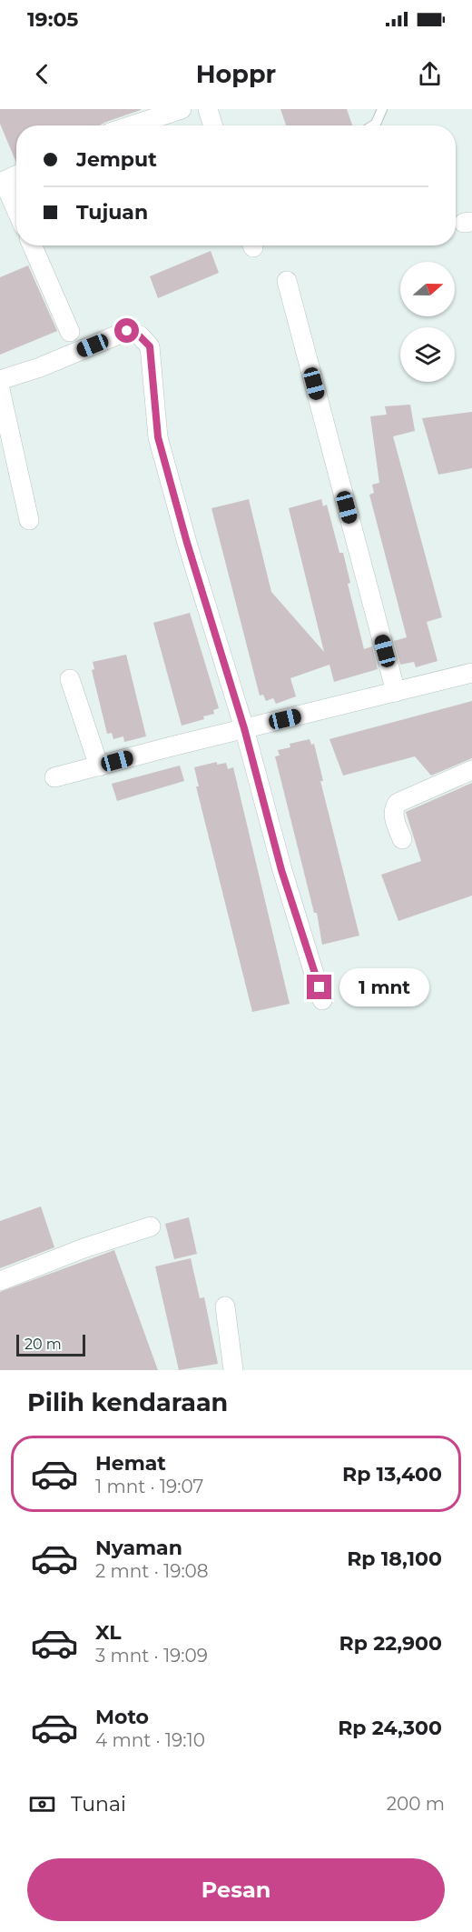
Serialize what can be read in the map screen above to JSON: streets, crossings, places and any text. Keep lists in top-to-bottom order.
{
  "scale_bar": "20 m",
  "north": "right",
  "page": {
    "status": "19:05",
    "header": "Hoppr",
    "banner": ["Jemput", "Tujuan"],
    "bubble": "1 mnt",
    "scale": "20 m",
    "heading": "Pilih kendaraan",
    "list": [
      {
        "name": "Hemat",
        "note": "1 mnt · 19:07",
        "value": "Rp 13,400"
      },
      {
        "name": "Nyaman",
        "note": "2 mnt · 19:08",
        "value": "Rp 18,100"
      },
      {
        "name": "XL",
        "note": "3 mnt · 19:09",
        "value": "Rp 22,900"
      },
      {
        "name": "Moto",
        "note": "4 mnt · 19:10",
        "value": "Rp 24,300"
      }
    ],
    "pay": ["Tunai", "200 m"],
    "buttons": "Pesan"
  }
}
